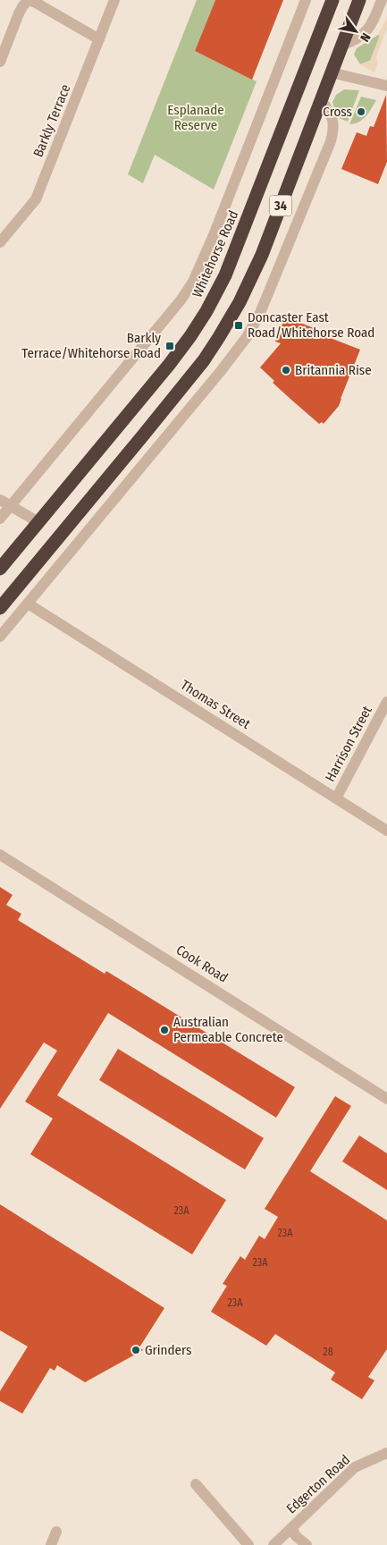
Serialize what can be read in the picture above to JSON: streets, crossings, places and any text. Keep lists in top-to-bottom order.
{
  "streets": {
    "highway": ["34", "Whitehorse Road"],
    "street": [
      "Barkly Terrace",
      "Thomas Street",
      "Harrison Street",
      "Cook Road",
      "Edgerton Road"
    ]
  },
  "crossings": [
    ["Thomas Street", "Harrison Street"]
  ],
  "parks": ["Esplanade Reserve"],
  "places": {
    "other": [
      "Cross",
      "Britannia Rise",
      "Australian Permeable Concrete",
      "Grinders"
    ],
    "transit": ["Doncaster East Road/Whitehorse Road", "Barkly Terrace/Whitehorse Road"]
  },
  "house_numbers": [
    "23A",
    "23A",
    "23A",
    "23A",
    "28"
  ],
  "north": "bottom right"
}
